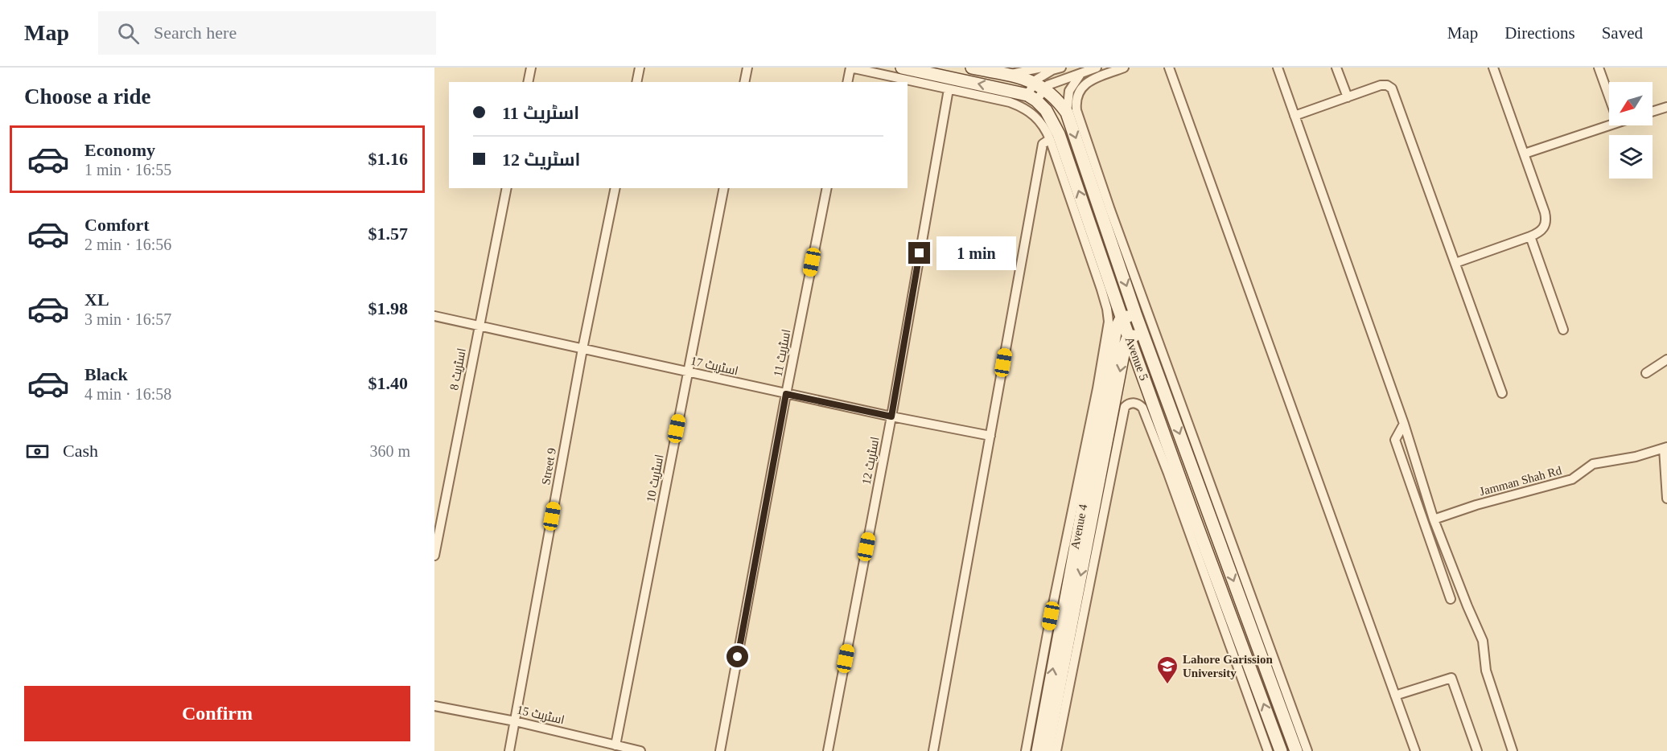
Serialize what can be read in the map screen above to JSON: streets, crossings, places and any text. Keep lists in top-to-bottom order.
{
  "streets": {
    "main road": ["Avenue 5", "Avenue 4"],
    "street": [
      "اسٹریٹ 11",
      "اسٹریٹ 17",
      "اسٹریٹ 8",
      "اسٹریٹ 12",
      "Street 9",
      "اسٹریٹ 10",
      "Jamman Shah Rd",
      "اسٹریٹ 15"
    ]
  },
  "crossings": [
    ["اسٹریٹ 11", "اسٹریٹ 17"],
    ["Avenue 5", "Avenue 4"],
    ["اسٹریٹ 17", "اسٹریٹ 8"],
    ["اسٹریٹ 17", "اسٹریٹ 12"],
    ["اسٹریٹ 17", "Street 9"],
    ["اسٹریٹ 17", "اسٹریٹ 10"],
    ["Street 9", "اسٹریٹ 15"],
    ["اسٹریٹ 10", "اسٹریٹ 15"]
  ],
  "places": {
    "school or university": ["Lahore Garission University"]
  },
  "north": "bottom left",
  "page": {
    "header": "Map",
    "search": "Search here",
    "nav": ["Map", "Directions", "Saved"],
    "heading": "Choose a ride",
    "banner": ["اسٹریٹ 11", "اسٹریٹ 12"],
    "list": [
      {
        "name": "Economy",
        "note": "1 min · 16:55",
        "value": "$1.16"
      },
      {
        "name": "Comfort",
        "note": "2 min · 16:56",
        "value": "$1.57"
      },
      {
        "name": "XL",
        "note": "3 min · 16:57",
        "value": "$1.98"
      },
      {
        "name": "Black",
        "note": "4 min · 16:58",
        "value": "$1.40"
      }
    ],
    "bubble": "1 min",
    "pay": ["Cash", "360 m"],
    "buttons": "Confirm"
  }
}
